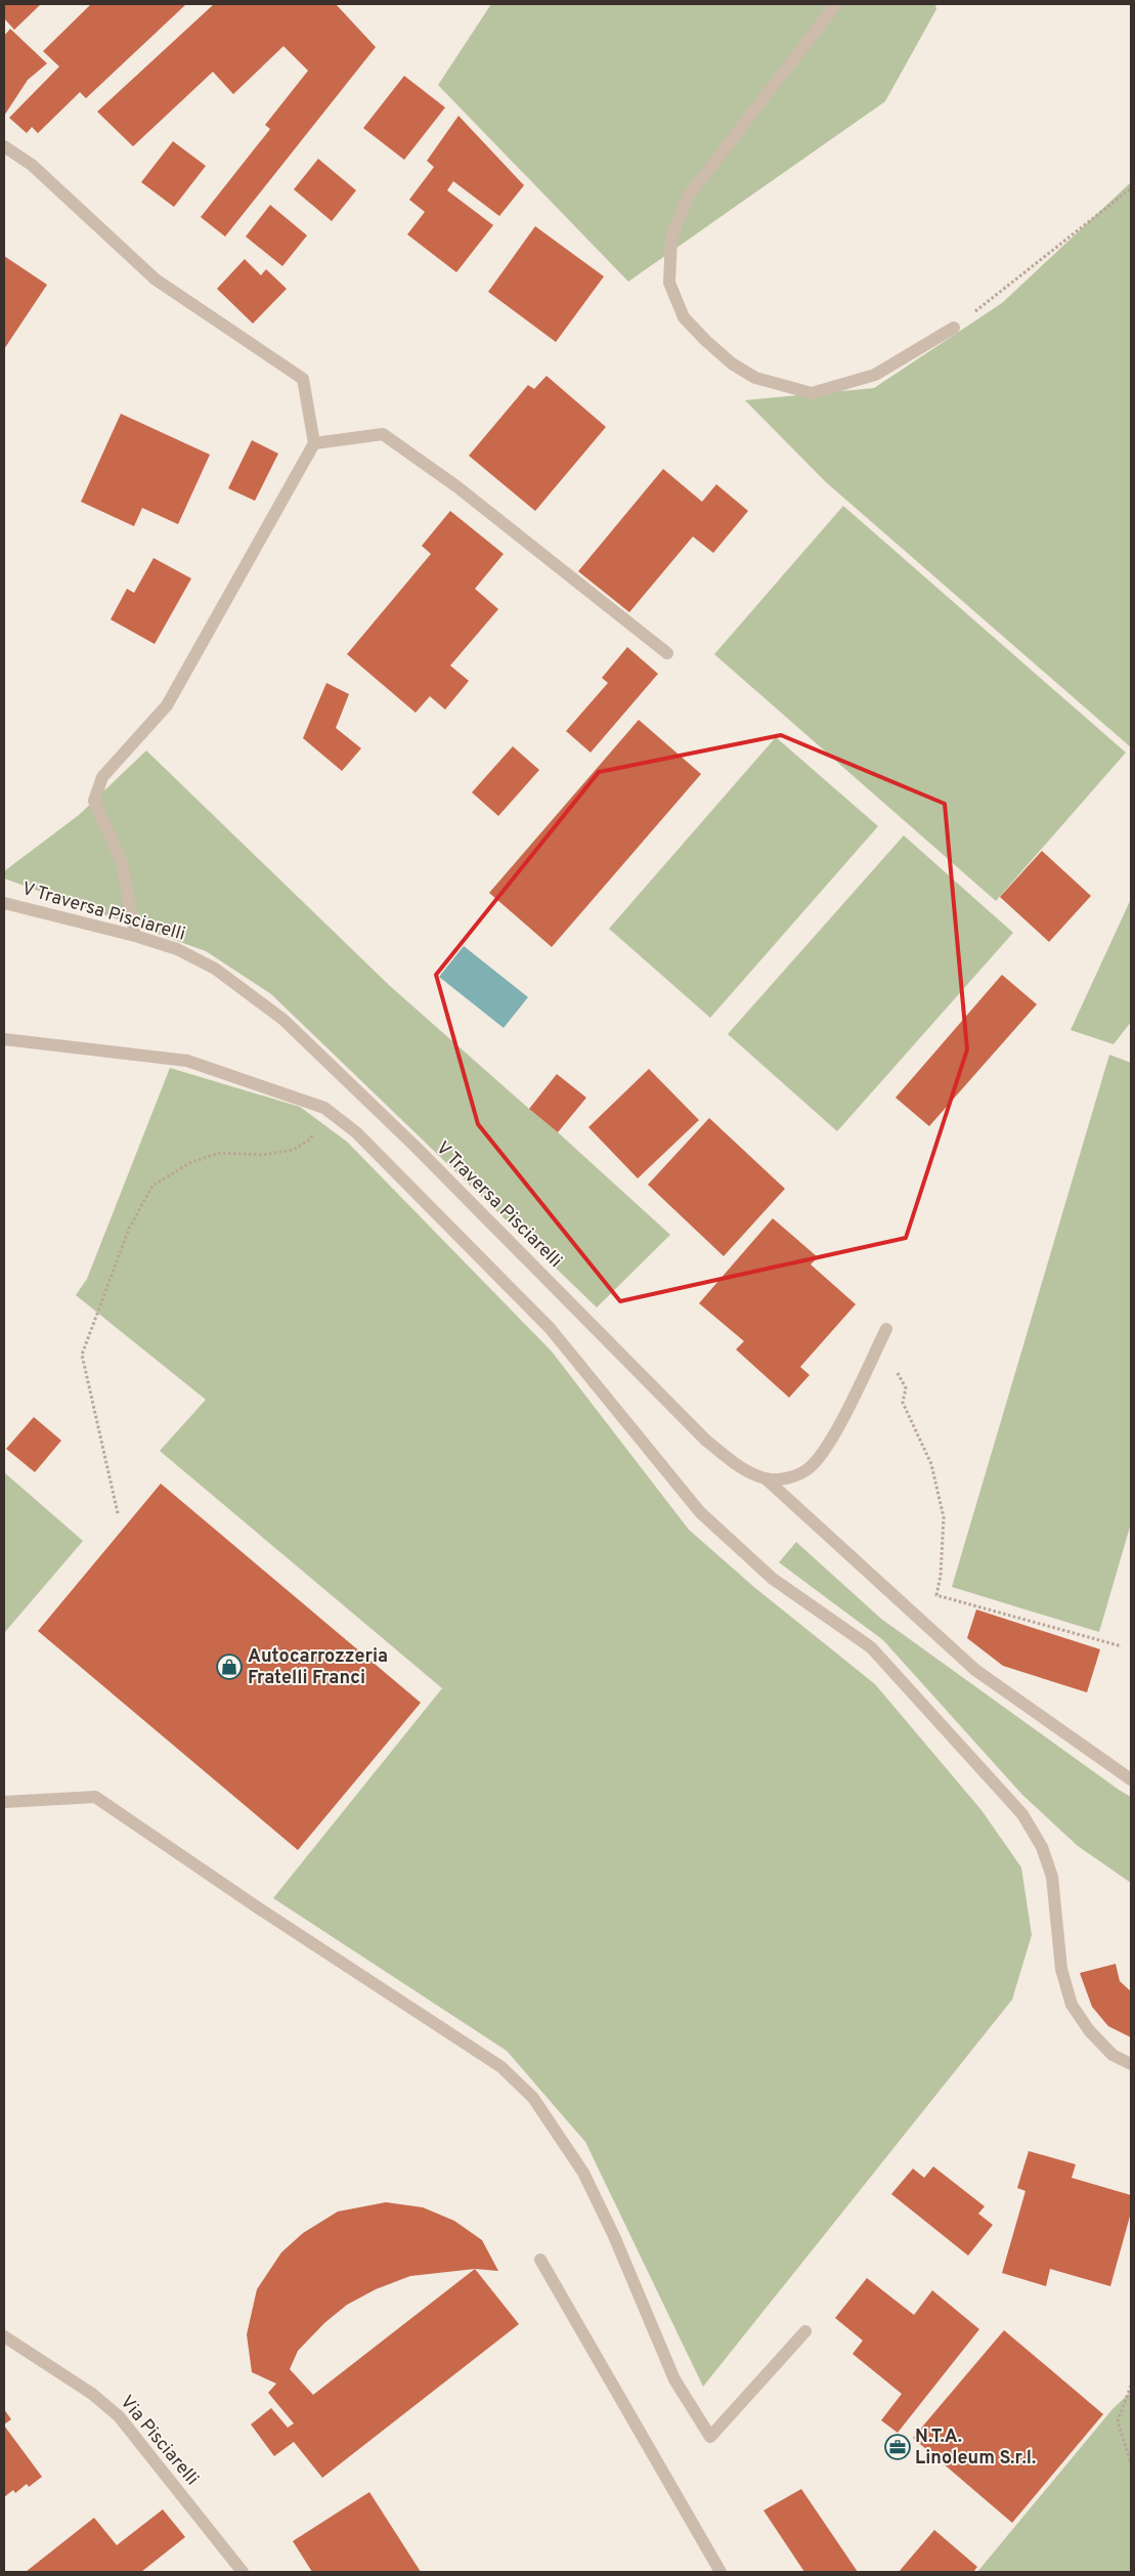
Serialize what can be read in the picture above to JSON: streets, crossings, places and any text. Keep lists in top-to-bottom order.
{
  "streets": {
    "street": ["V Traversa Pisciarelli", "Via Pisciarelli"]
  },
  "places": {
    "shop": ["Autocarrozzeria Fratelli Franci"],
    "office": ["N.T.A. Linoleum S.r.l."]
  }
}
